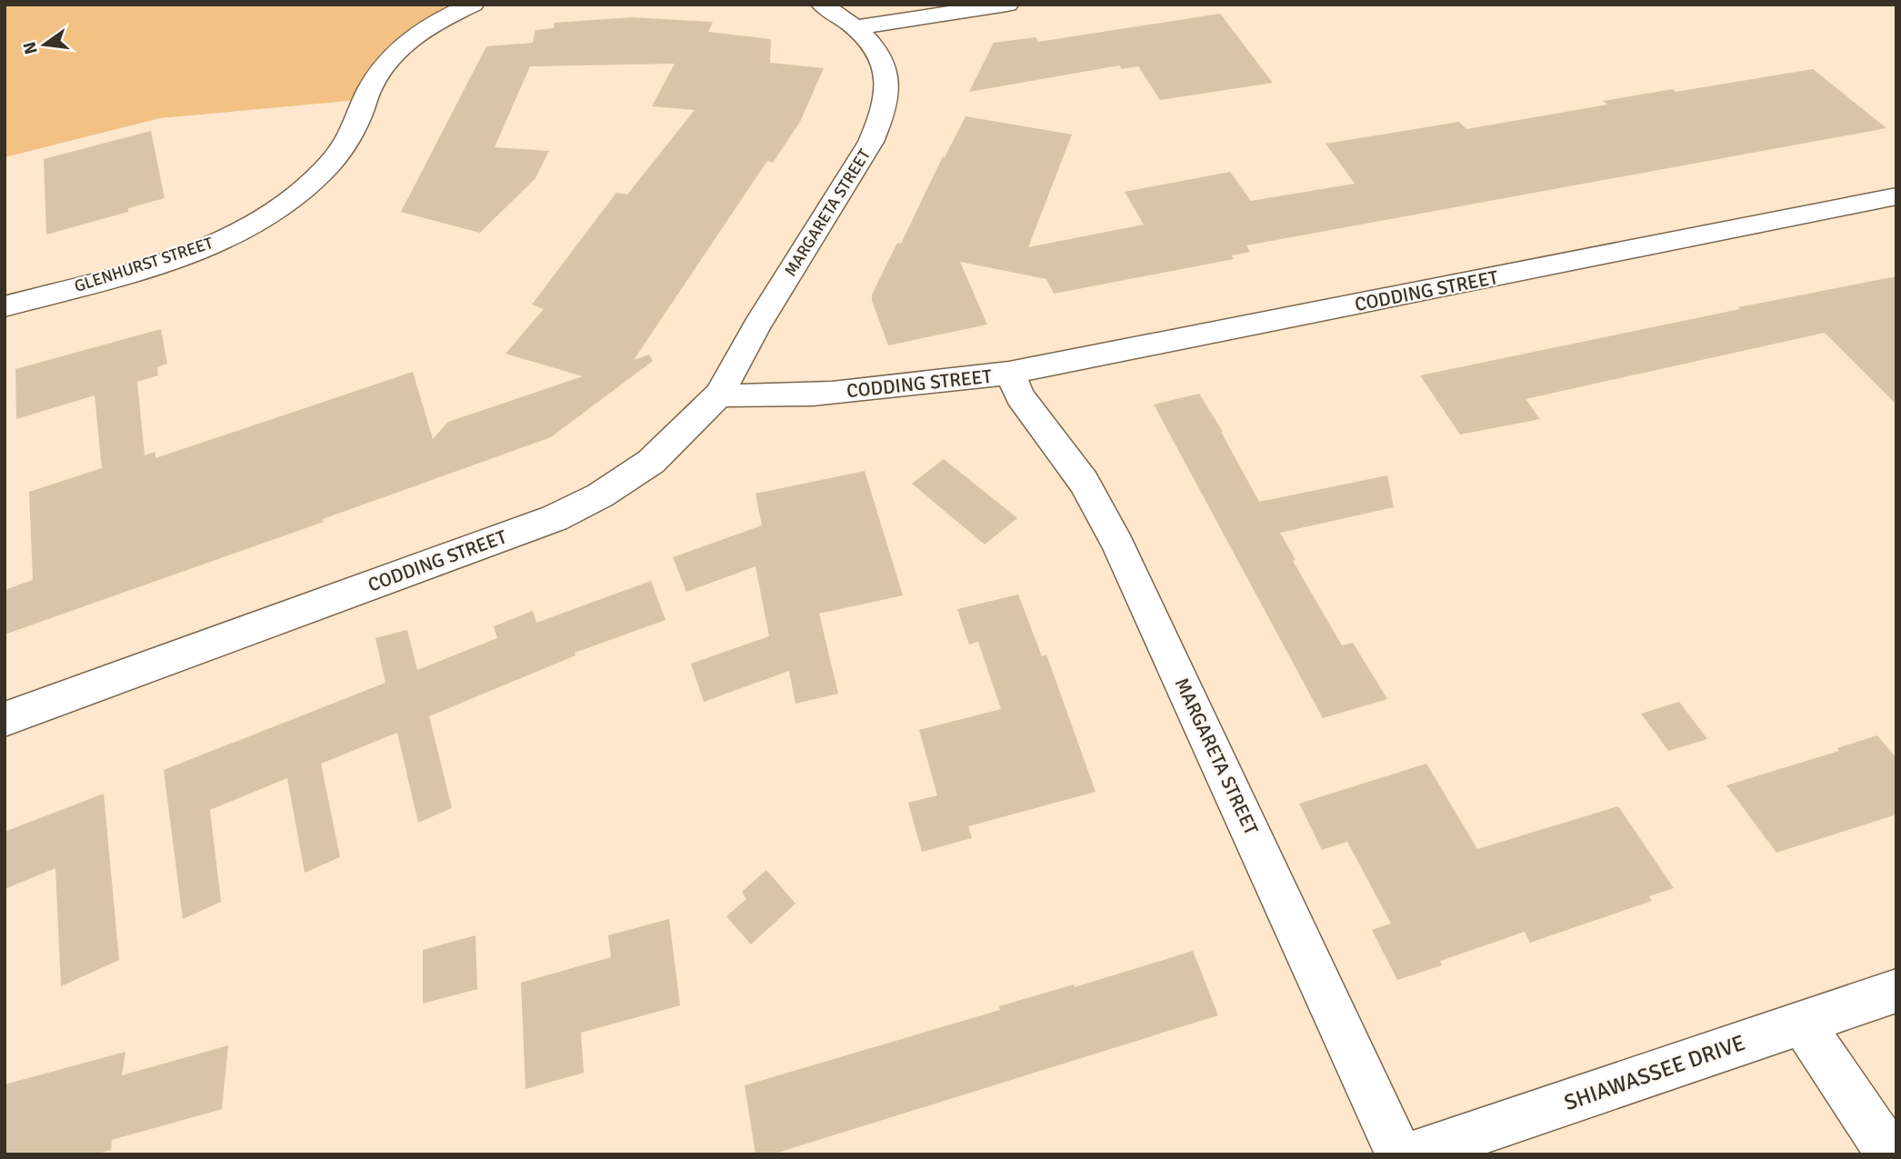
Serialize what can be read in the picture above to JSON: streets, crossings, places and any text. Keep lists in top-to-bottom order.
{
  "streets": {
    "street": [
      "MARGARETA STREET",
      "GLENHURST STREET",
      "CODDING STREET",
      "SHIAWASSEE DRIVE"
    ]
  },
  "crossings": [
    ["MARGARETA STREET", "CODDING STREET"]
  ],
  "north": "left"
}
